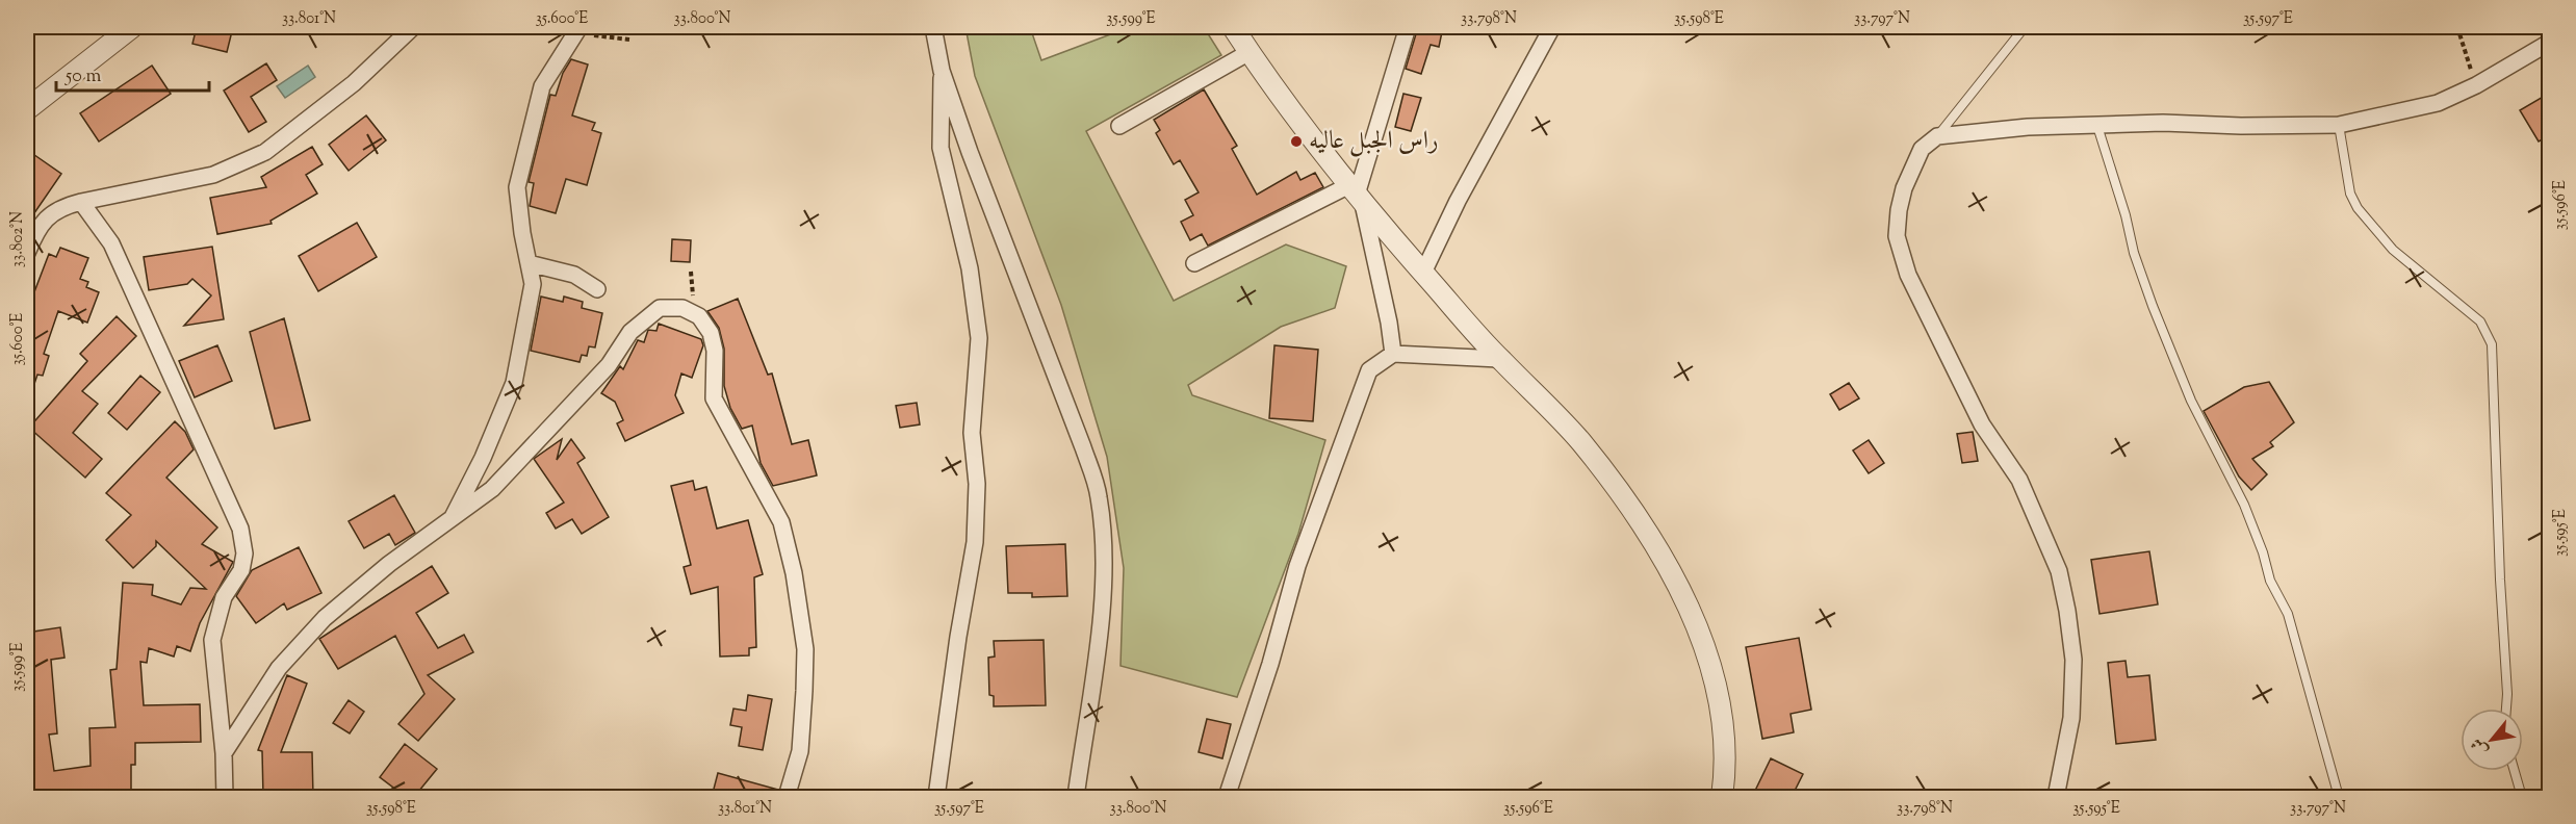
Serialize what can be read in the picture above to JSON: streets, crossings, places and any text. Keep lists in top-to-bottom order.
{
  "places": ["راس الجبل عاليه"],
  "scale_bar": "50 m",
  "north": "bottom left",
  "coordinates": [
    "33.801°N",
    "35.600°E",
    "33.800°N",
    "35.599°E",
    "33.798°N",
    "35.598°E",
    "33.797°N",
    "35.597°E",
    "35.596°E",
    "33.802°N",
    "35.595°E"
  ]
}
